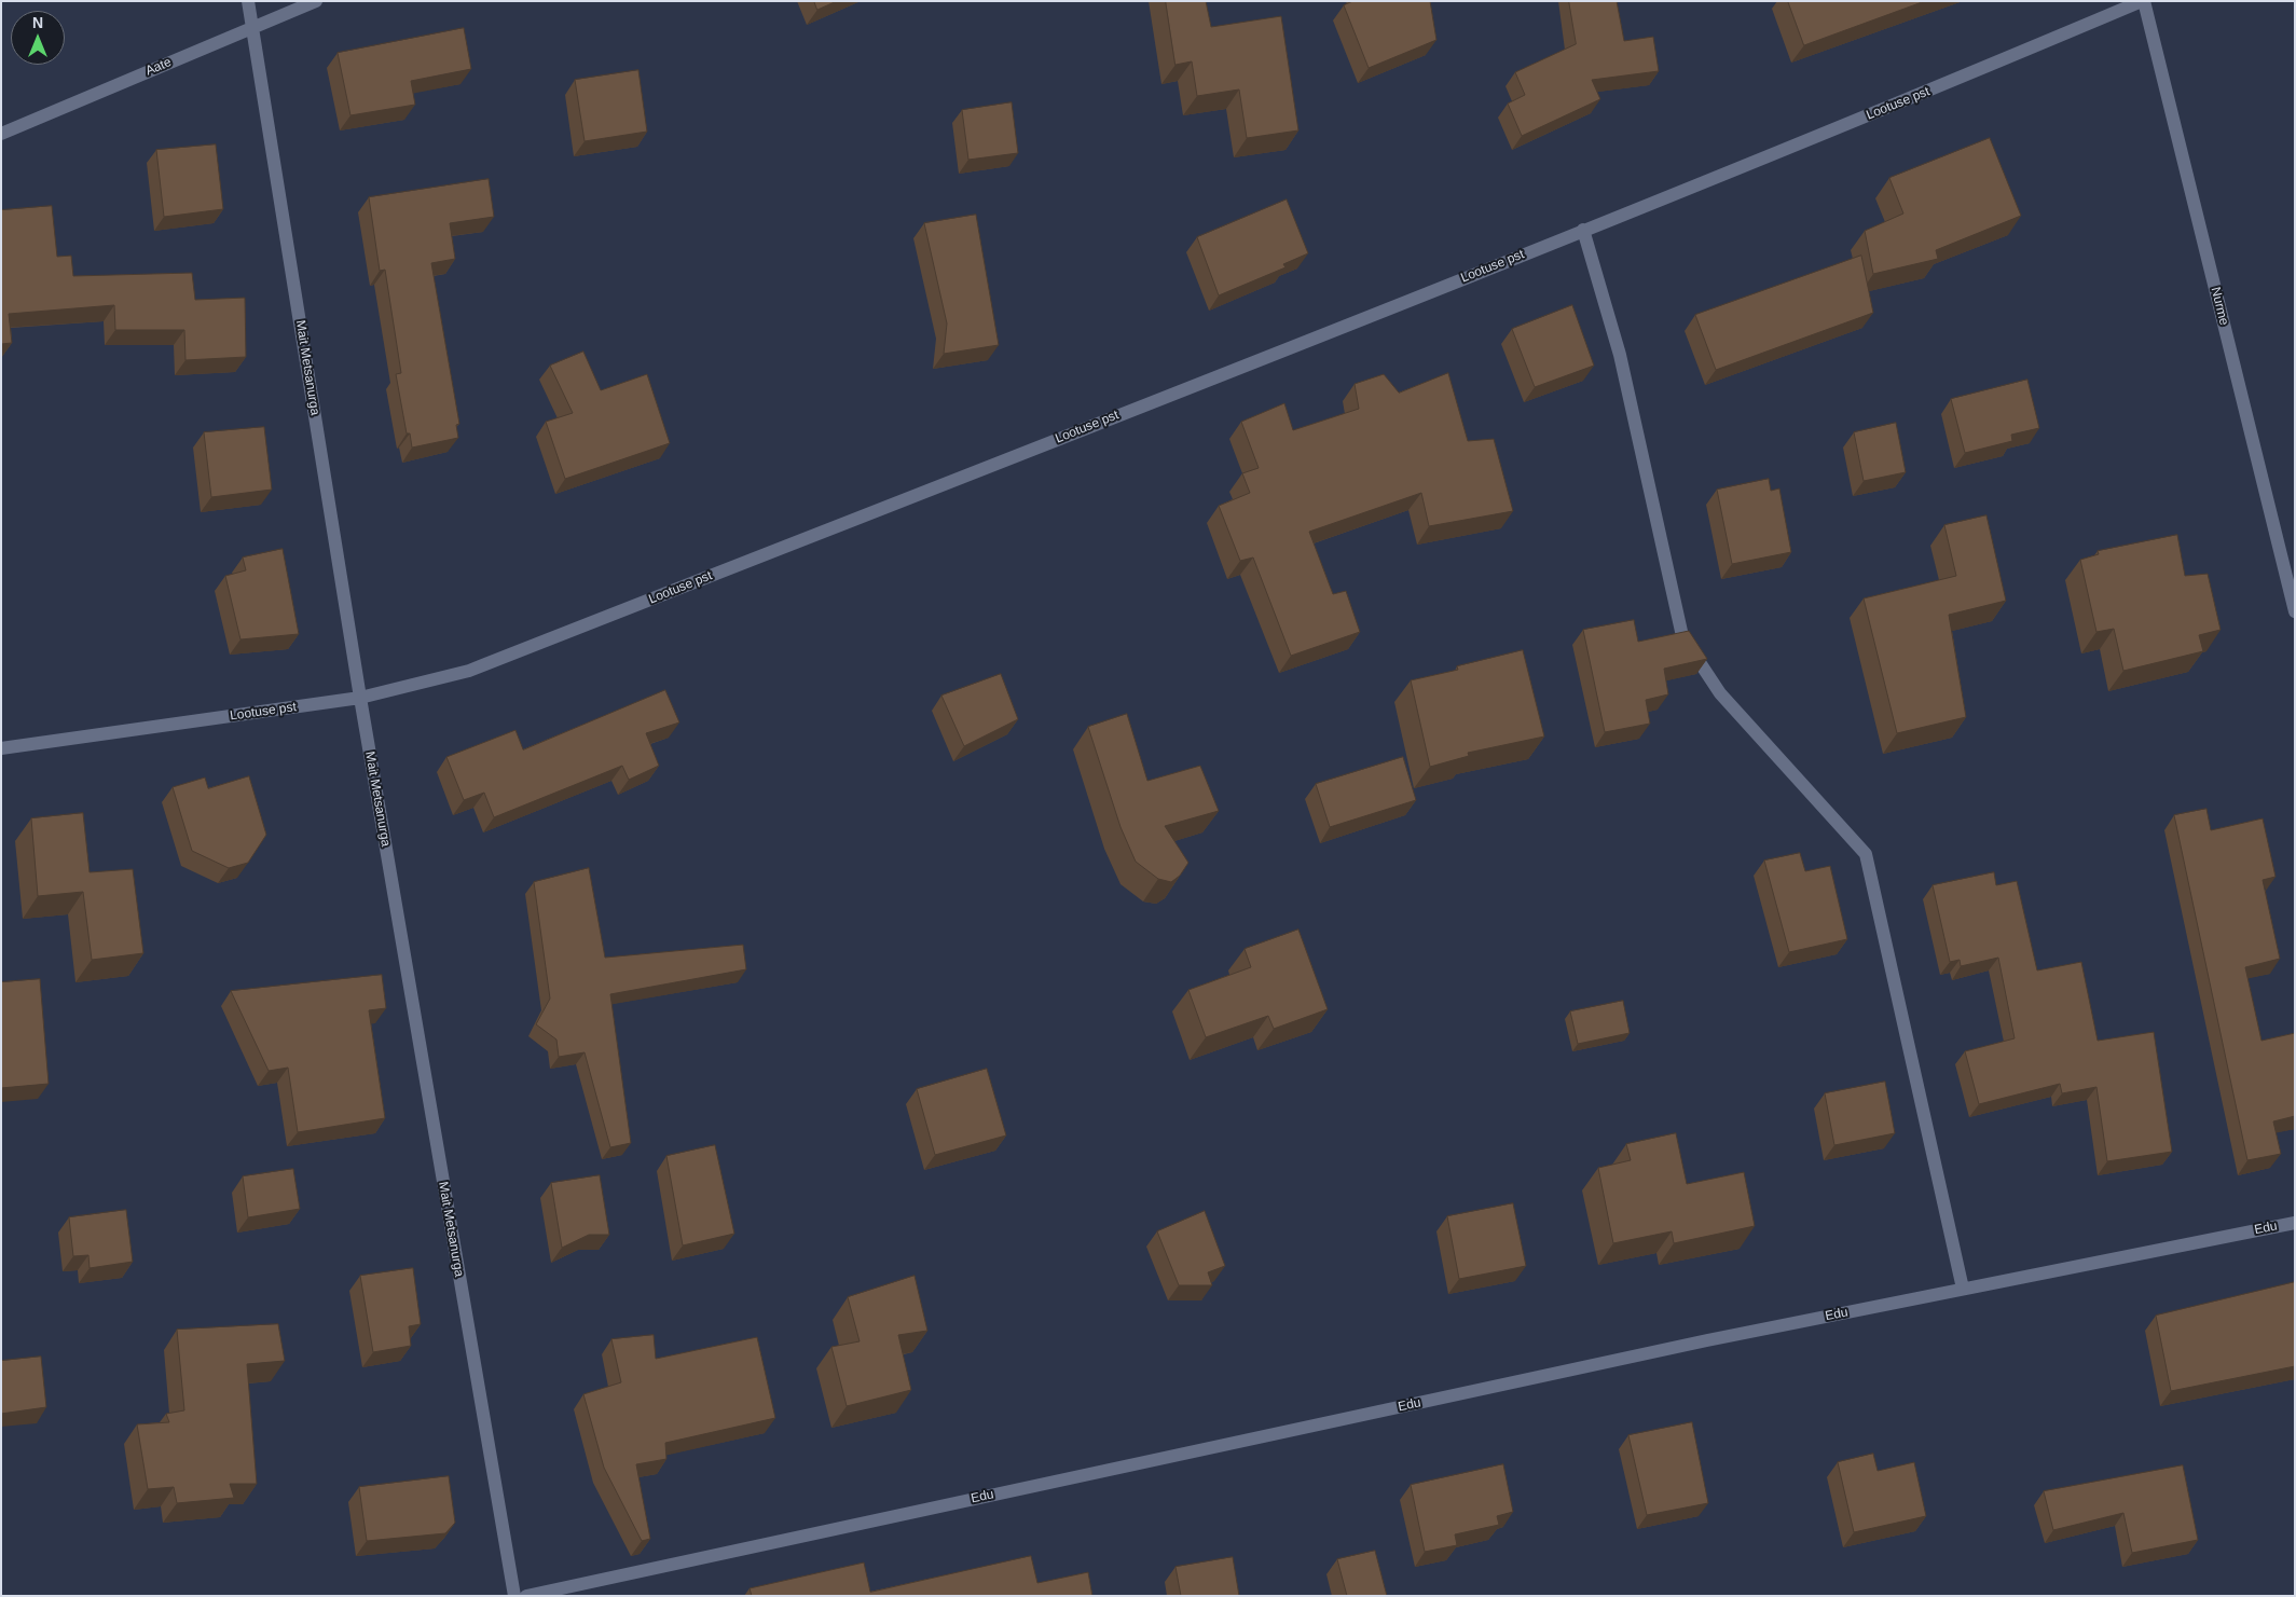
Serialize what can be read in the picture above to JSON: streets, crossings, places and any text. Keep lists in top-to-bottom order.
{
  "streets": {
    "street": [
      "Aate",
      "Lootuse pst",
      "Nurme",
      "Mait Metsanurga",
      "Edu"
    ]
  },
  "crossings": [
    ["Aate", "Mait Metsanurga"],
    ["Lootuse pst", "Nurme"],
    ["Lootuse pst", "Mait Metsanurga"]
  ],
  "north": "top"
}
